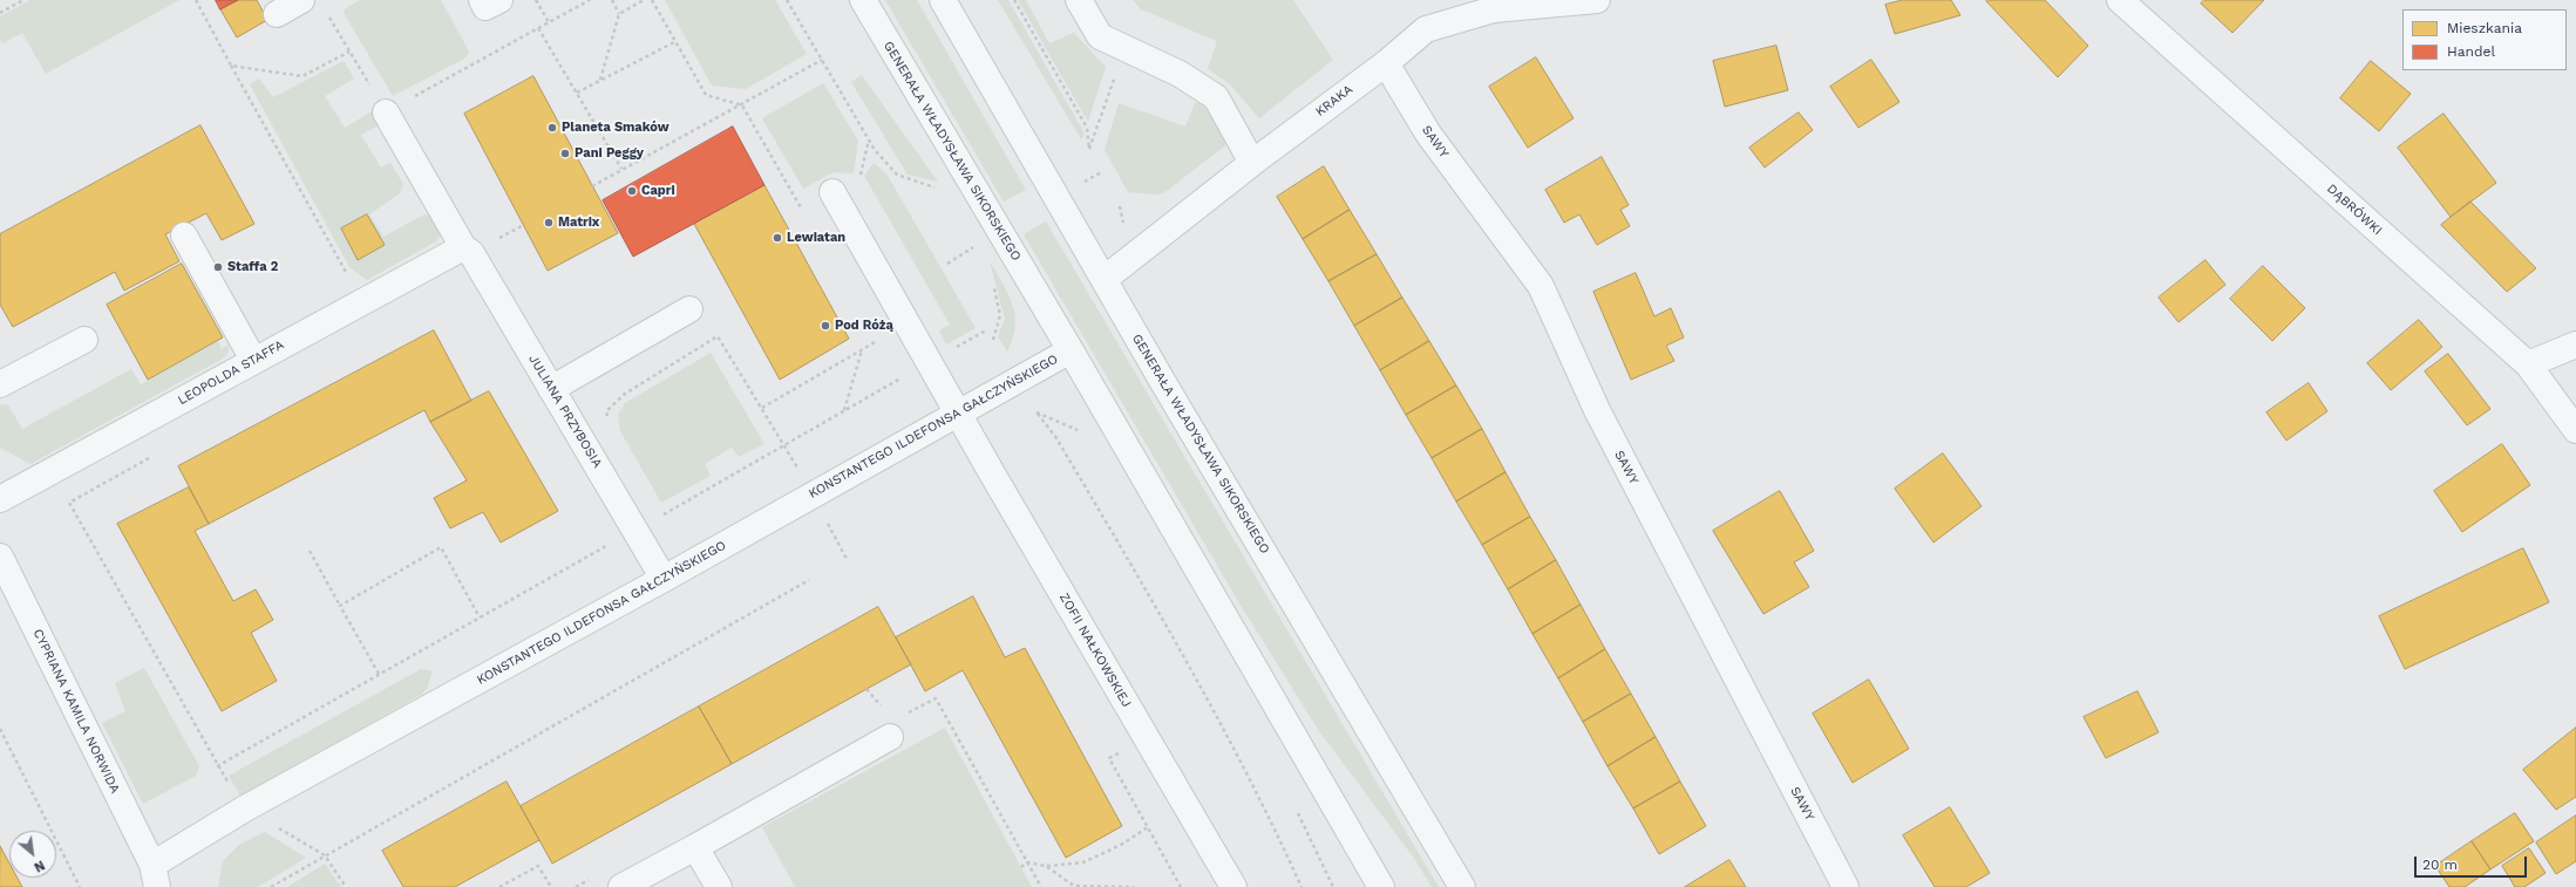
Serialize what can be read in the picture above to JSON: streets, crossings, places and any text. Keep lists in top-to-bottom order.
{
  "streets": {
    "street": [
      "KRAKA",
      "SAWY",
      "GENERAŁA WŁADYSŁAWA SIKORSKIEGO",
      "DĄBRÓWKI",
      "LEOPOLDA STAFFA",
      "JULIANA PRZYBOSIA",
      "KONSTANTEGO ILDEFONSA GAŁCZYŃSKIEGO",
      "ZOFII NAŁKOWSKIEJ",
      "CYPRIANA KAMILA NORWIDA"
    ]
  },
  "crossings": [
    ["KRAKA", "SAWY"],
    ["KRAKA", "GENERAŁA WŁADYSŁAWA SIKORSKIEGO"],
    ["GENERAŁA WŁADYSŁAWA SIKORSKIEGO", "KONSTANTEGO ILDEFONSA GAŁCZYŃSKIEGO"],
    ["LEOPOLDA STAFFA", "JULIANA PRZYBOSIA"],
    ["JULIANA PRZYBOSIA", "KONSTANTEGO ILDEFONSA GAŁCZYŃSKIEGO"],
    ["KONSTANTEGO ILDEFONSA GAŁCZYŃSKIEGO", "ZOFII NAŁKOWSKIEJ"],
    ["KONSTANTEGO ILDEFONSA GAŁCZYŃSKIEGO", "CYPRIANA KAMILA NORWIDA"]
  ],
  "places": [
    "Planeta Smaków",
    "Pani Peggy",
    "Capri",
    "Matrix",
    "Lewiatan",
    "Staffa 2",
    "Pod Różą"
  ],
  "legend": ["Mieszkania", "Handel"],
  "scale_bar": "20 m",
  "north": "bottom right"
}
